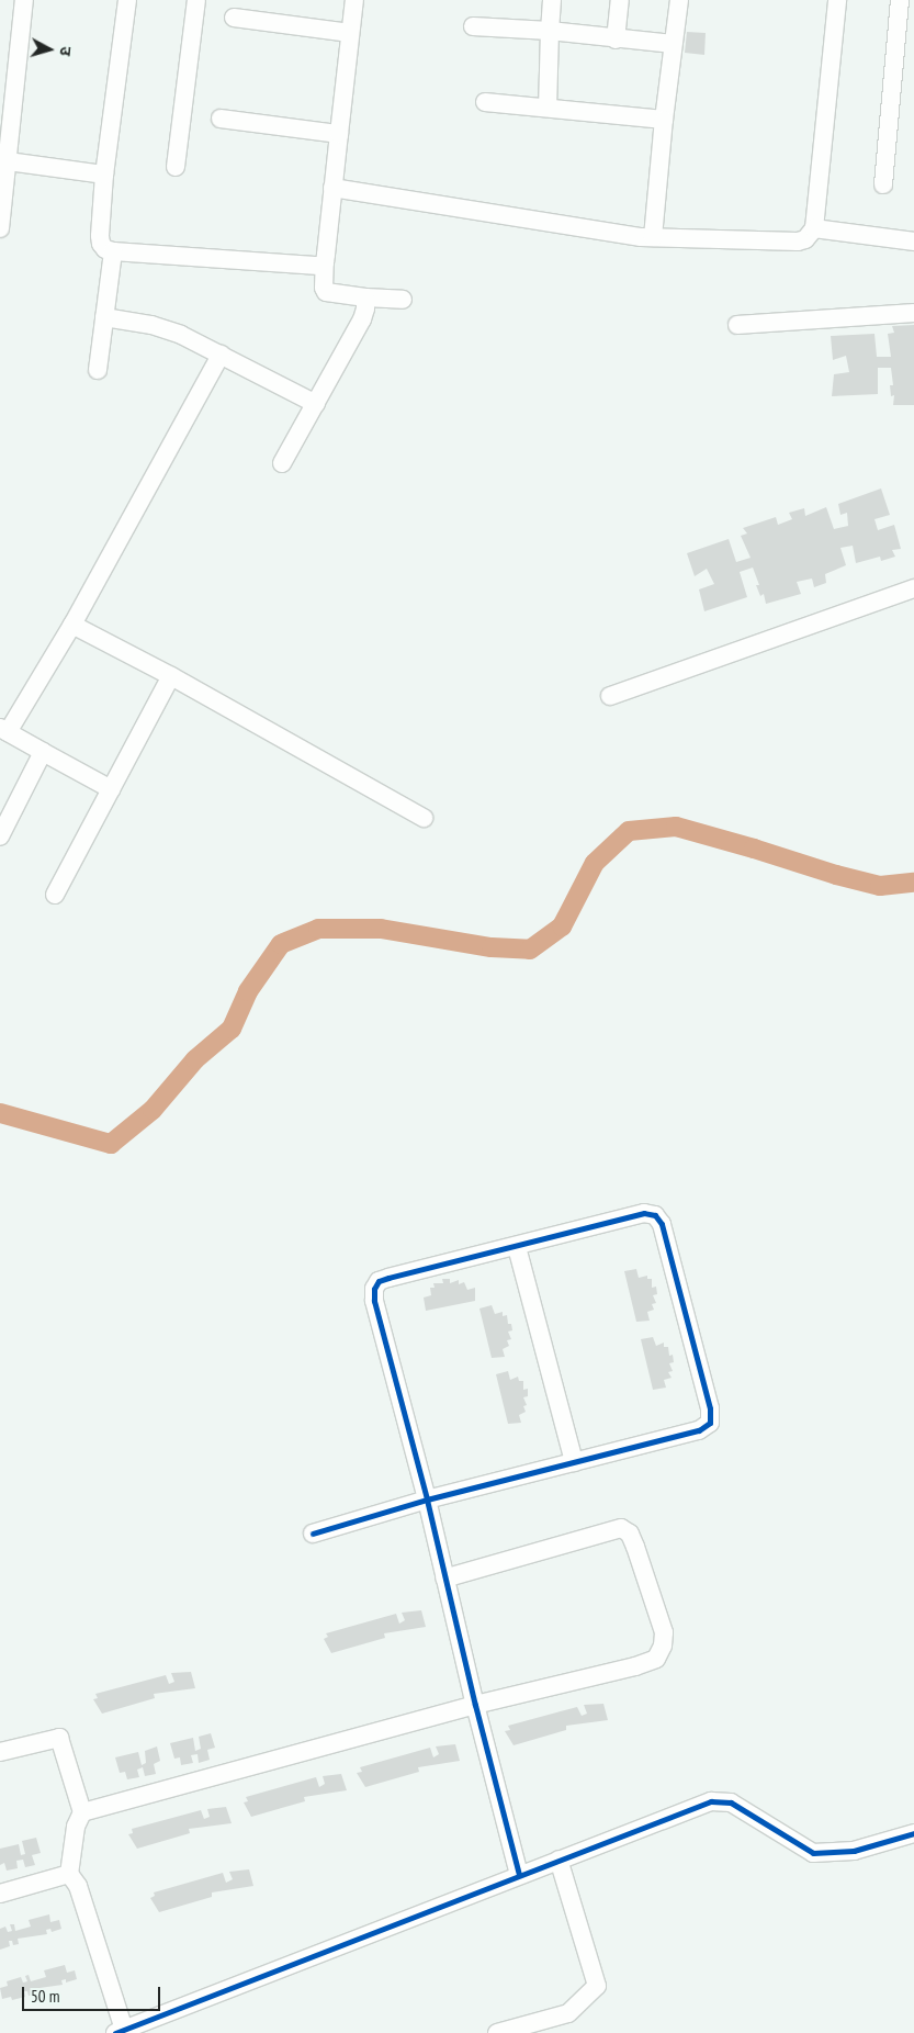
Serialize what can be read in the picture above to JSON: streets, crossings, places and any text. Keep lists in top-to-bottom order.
{
  "scale_bar": "50 m",
  "north": "right"
}
